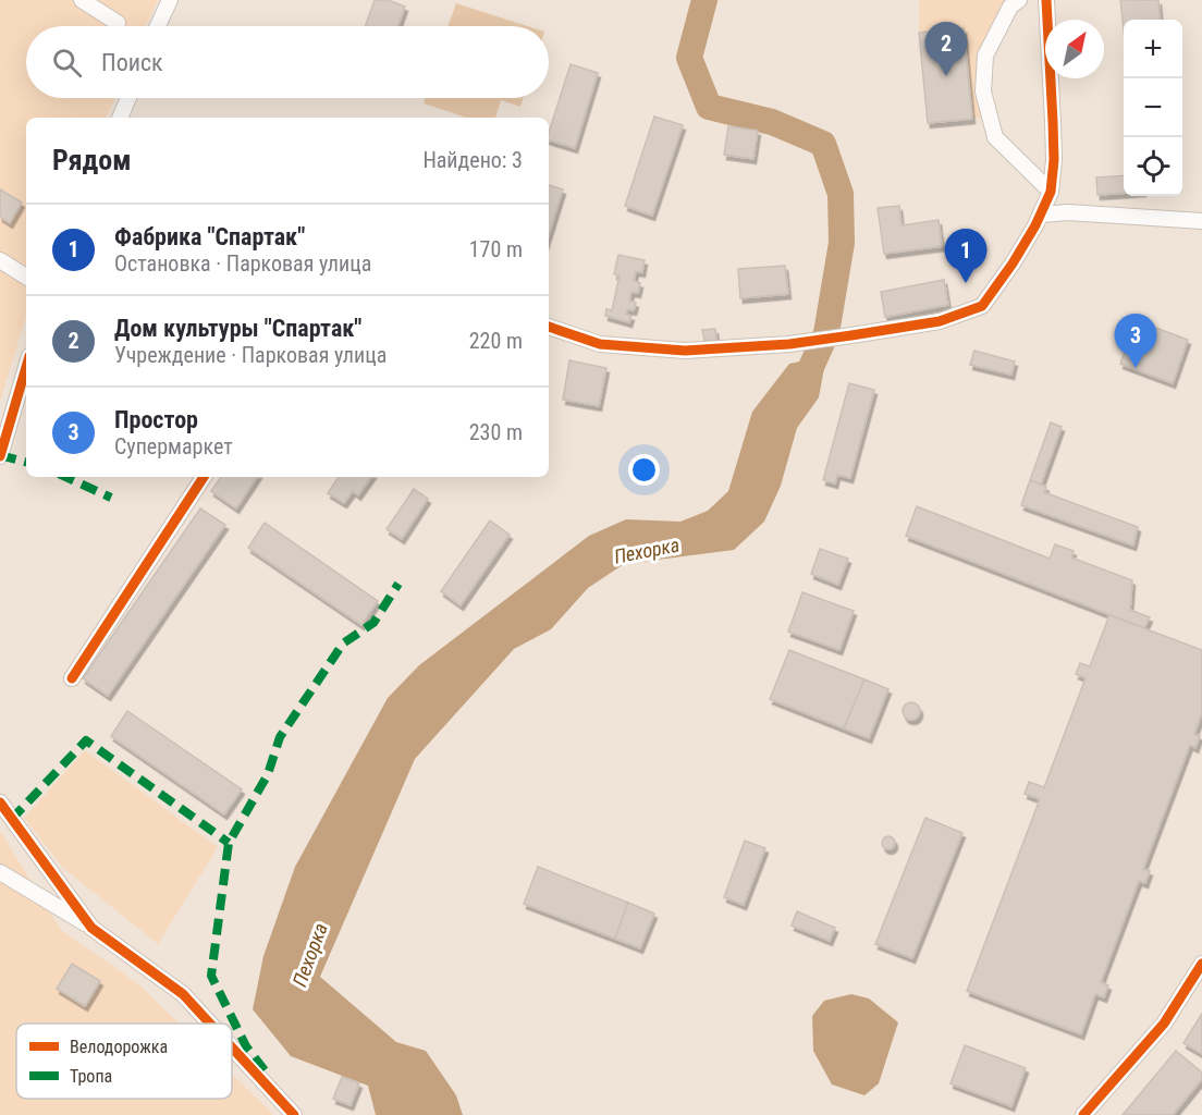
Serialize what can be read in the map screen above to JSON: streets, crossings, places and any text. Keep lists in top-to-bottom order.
{
  "water": ["Пехорка"],
  "legend": ["Велодорожка", "Тропа"],
  "north": "top right",
  "page": {
    "map_buttons": ["+", "−"],
    "pins": ["2", "1", "3"],
    "search": "Поиск",
    "heading": ["Рядом", "Найдено: 3"],
    "list": [
      {
        "mark": "1",
        "name": "Фабрика \"Спартак\"",
        "note": "Остановка · Парковая улица",
        "value": "170 m"
      },
      {
        "mark": "2",
        "name": "Дом культуры \"Спартак\"",
        "note": "Учреждение · Парковая улица",
        "value": "220 m"
      },
      {
        "mark": "3",
        "name": "Простор",
        "note": "Супермаркет",
        "value": "230 m"
      }
    ]
  }
}
